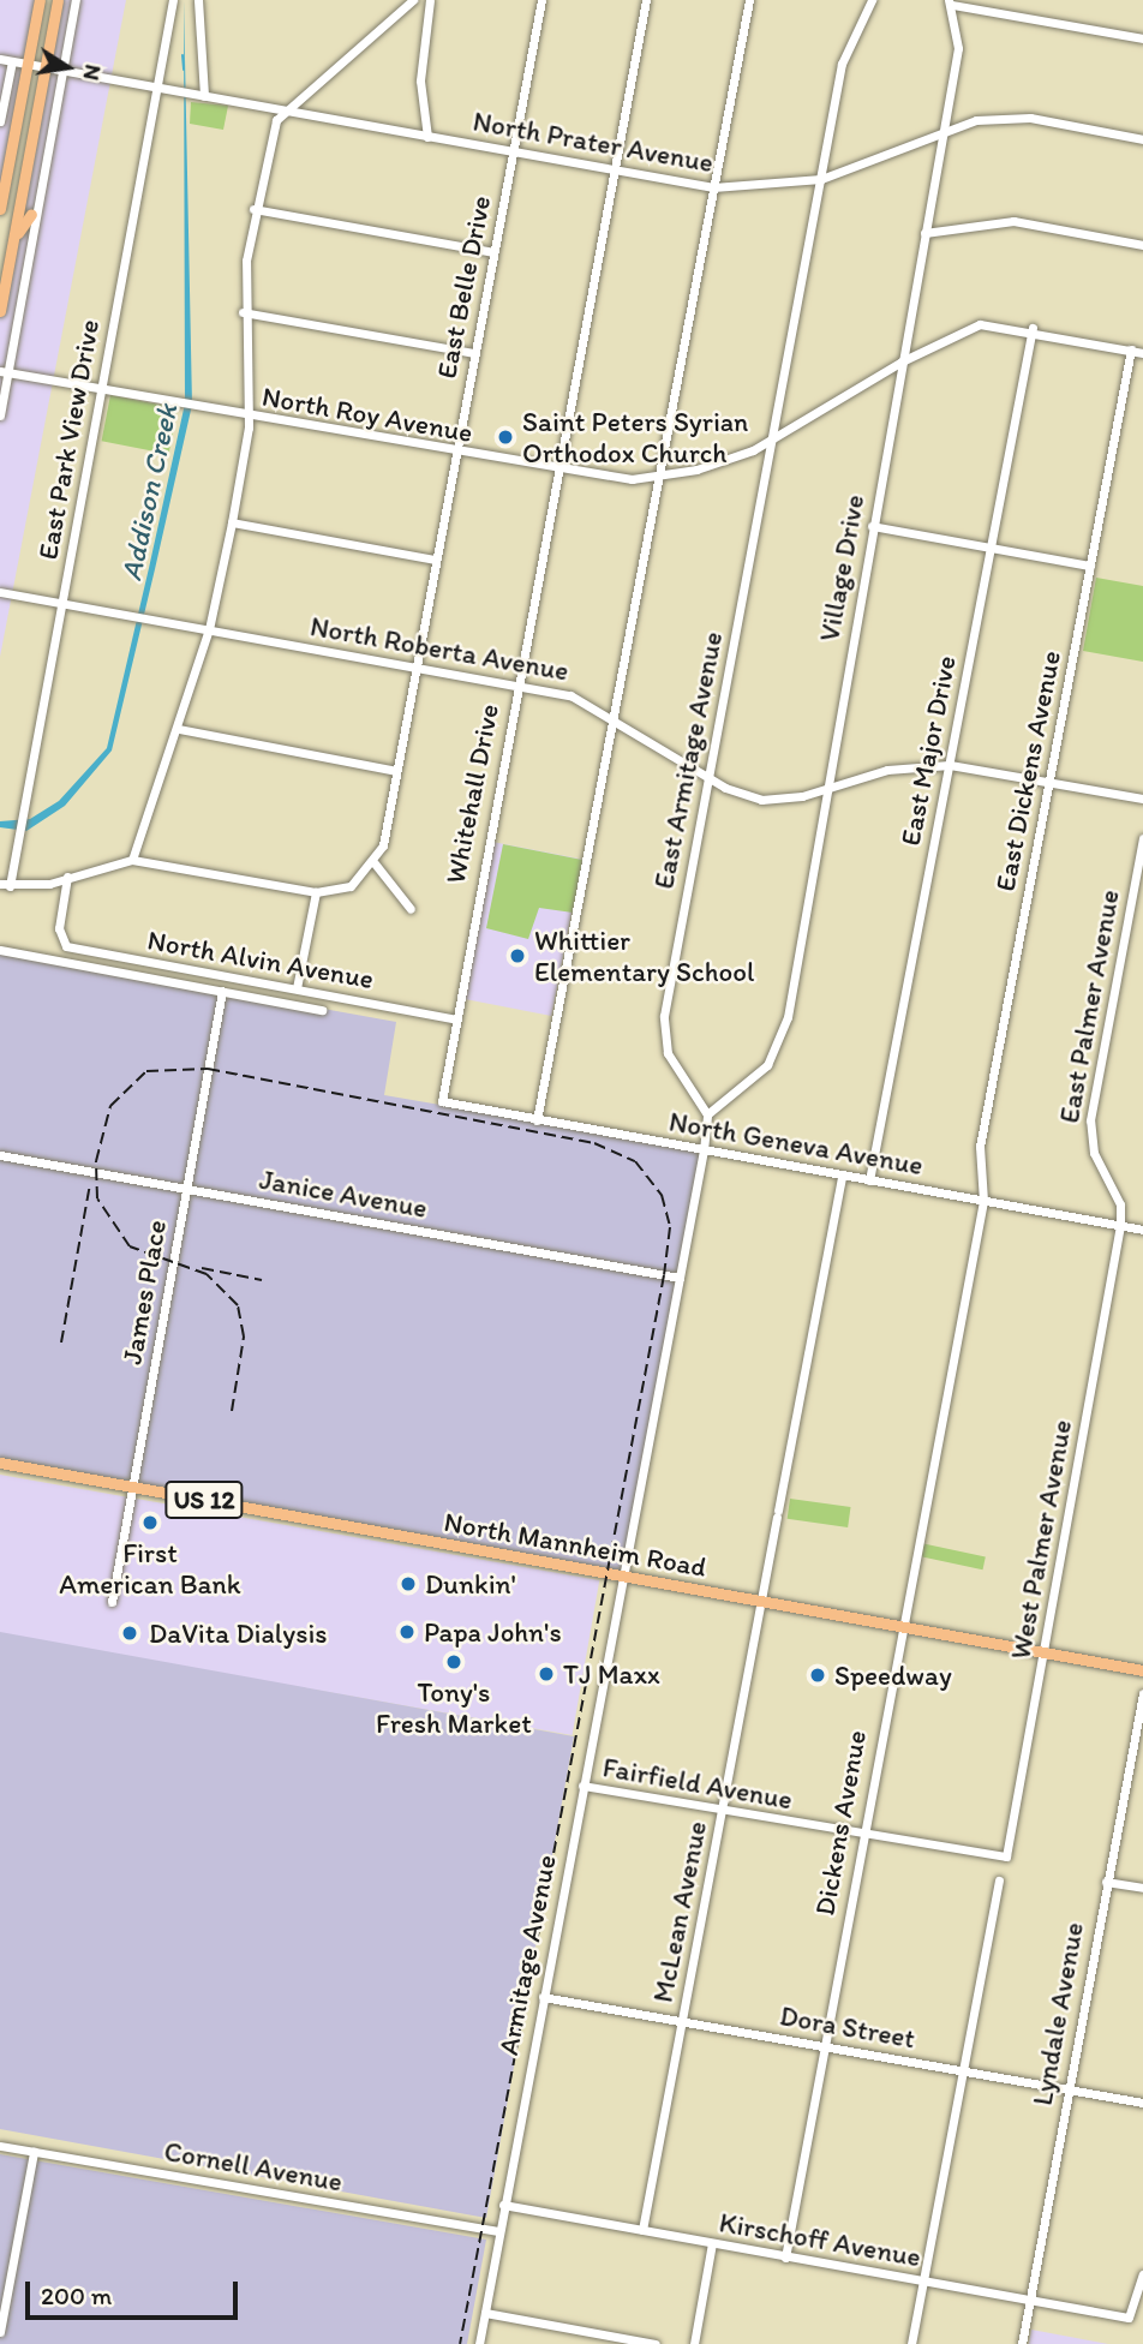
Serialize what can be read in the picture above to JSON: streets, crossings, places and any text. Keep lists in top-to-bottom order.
{
  "streets": {
    "main road": ["US 12", "North Mannheim Road"],
    "street": [
      "North Prater Avenue",
      "East Belle Drive",
      "North Roy Avenue",
      "East Park View Drive",
      "Village Drive",
      "North Roberta Avenue",
      "East Major Drive",
      "East Armitage Avenue",
      "East Dickens Avenue",
      "Whitehall Drive",
      "North Alvin Avenue",
      "East Palmer Avenue",
      "North Geneva Avenue",
      "Janice Avenue",
      "James Place",
      "West Palmer Avenue",
      "Fairfield Avenue",
      "Dickens Avenue",
      "McLean Avenue",
      "Armitage Avenue",
      "Lyndale Avenue",
      "Dora Street",
      "Cornell Avenue",
      "Kirschoff Avenue"
    ]
  },
  "crossings": [
    ["North Prater Avenue", "East Belle Drive"],
    ["North Prater Avenue", "East Park View Drive"],
    ["North Prater Avenue", "Village Drive"],
    ["North Prater Avenue", "East Armitage Avenue"],
    ["North Prater Avenue", "Whitehall Drive"],
    ["East Belle Drive", "North Roy Avenue"],
    ["East Belle Drive", "North Roberta Avenue"],
    ["North Roy Avenue", "East Park View Drive"],
    ["North Roy Avenue", "Village Drive"],
    ["North Roy Avenue", "East Major Drive"],
    ["North Roy Avenue", "East Armitage Avenue"],
    ["North Roy Avenue", "East Dickens Avenue"],
    ["North Roy Avenue", "Whitehall Drive"],
    ["East Park View Drive", "North Roberta Avenue"],
    ["Village Drive", "North Roberta Avenue"],
    ["Village Drive", "East Armitage Avenue"],
    ["North Roberta Avenue", "East Major Drive"],
    ["North Roberta Avenue", "East Armitage Avenue"],
    ["North Roberta Avenue", "East Dickens Avenue"],
    ["North Roberta Avenue", "Whitehall Drive"],
    ["East Major Drive", "North Geneva Avenue"],
    ["East Dickens Avenue", "North Geneva Avenue"],
    ["East Dickens Avenue", "Dickens Avenue"],
    ["Whitehall Drive", "North Alvin Avenue"],
    ["Whitehall Drive", "North Geneva Avenue"],
    ["East Palmer Avenue", "North Geneva Avenue"],
    ["East Palmer Avenue", "West Palmer Avenue"],
    ["North Geneva Avenue", "West Palmer Avenue"],
    ["North Geneva Avenue", "Dickens Avenue"],
    ["Janice Avenue", "James Place"],
    ["James Place", "North Mannheim Road"],
    ["West Palmer Avenue", "North Mannheim Road"],
    ["West Palmer Avenue", "Fairfield Avenue"],
    ["North Mannheim Road", "Dickens Avenue"],
    ["North Mannheim Road", "McLean Avenue"],
    ["North Mannheim Road", "Armitage Avenue"],
    ["Fairfield Avenue", "Dickens Avenue"],
    ["Fairfield Avenue", "McLean Avenue"],
    ["Fairfield Avenue", "Armitage Avenue"],
    ["Dickens Avenue", "Dora Street"],
    ["Dickens Avenue", "Kirschoff Avenue"],
    ["McLean Avenue", "Dora Street"],
    ["McLean Avenue", "Kirschoff Avenue"],
    ["Armitage Avenue", "Dora Street"],
    ["Armitage Avenue", "Cornell Avenue"],
    ["Armitage Avenue", "Kirschoff Avenue"],
    ["Lyndale Avenue", "Dora Street"],
    ["Lyndale Avenue", "Kirschoff Avenue"]
  ],
  "water": ["Addison Creek"],
  "places": [
    "Saint Peters Syrian Orthodox Church",
    "Whittier Elementary School",
    "First American Bank",
    "Dunkin'",
    "Papa John's",
    "DaVita Dialysis",
    "Tony's Fresh Market",
    "TJ Maxx",
    "Speedway"
  ],
  "scale_bar": "200 m",
  "north": "right"
}
